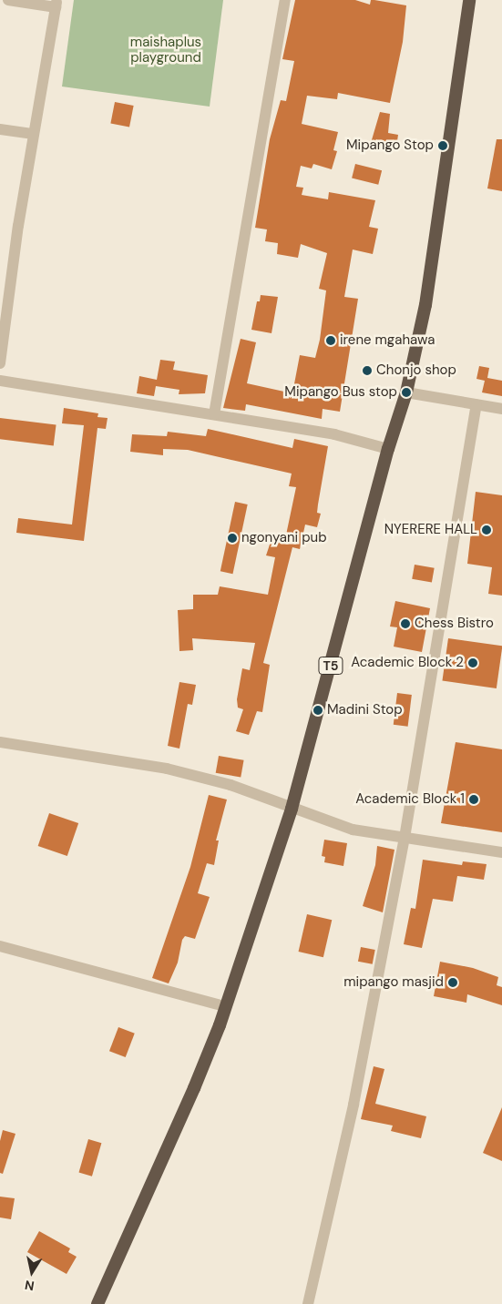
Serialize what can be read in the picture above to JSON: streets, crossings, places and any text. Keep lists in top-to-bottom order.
{
  "streets": {
    "highway": ["T5"]
  },
  "parks": ["maishaplus playground"],
  "places": [
    "Mipango Stop",
    "irene mgahawa",
    "Chonjo shop",
    "Mipango Bus stop",
    "NYERERE HALL",
    "ngonyani pub",
    "Chess Bistro",
    "Academic Block 2",
    "Madini Stop",
    "Academic Block 1",
    "mipango masjid"
  ],
  "north": "bottom"
}
